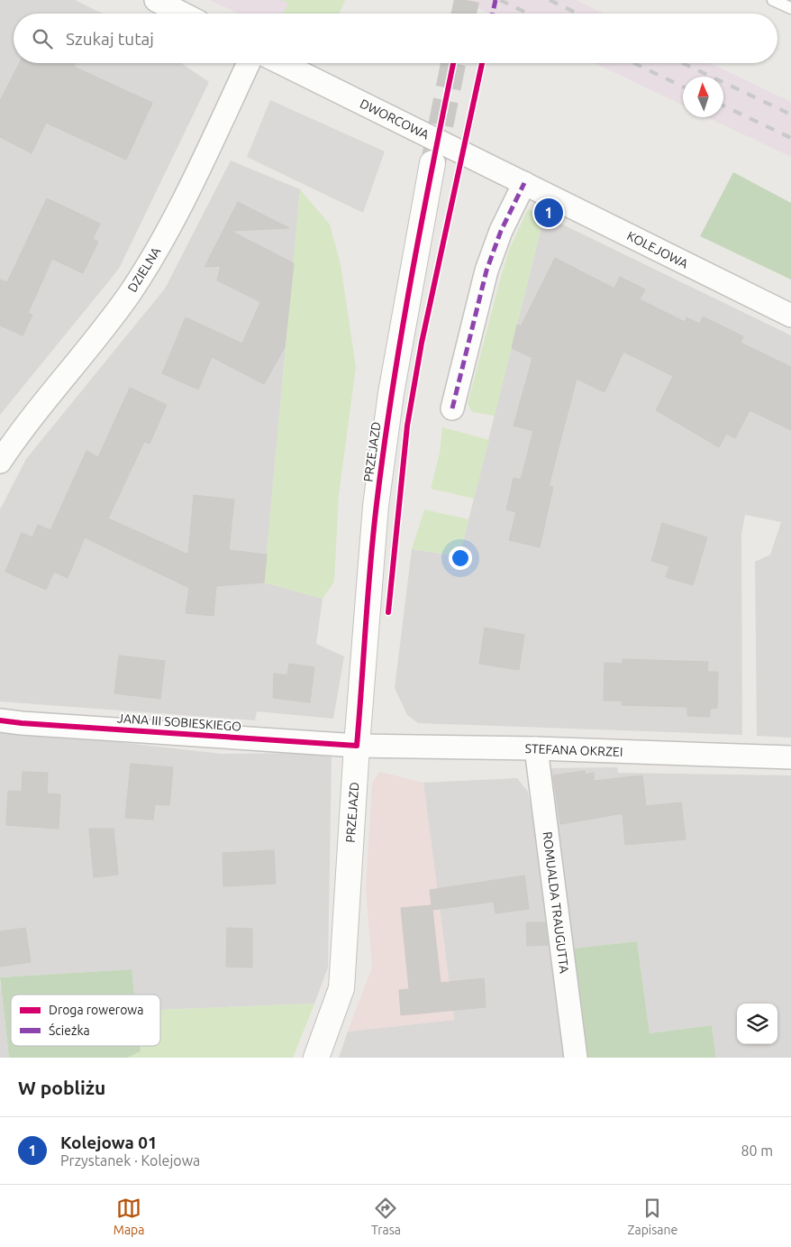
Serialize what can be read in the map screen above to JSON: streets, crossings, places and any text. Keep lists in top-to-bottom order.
{
  "streets": {
    "street": [
      "DWORCOWA",
      "KOLEJOWA",
      "DZIELNA",
      "PRZEJAZD",
      "JANA III SOBIESKIEGO",
      "STEFANA OKRZEI",
      "ROMUALDA TRAUGUTTA"
    ]
  },
  "crossings": [
    ["DWORCOWA", "KOLEJOWA"],
    ["PRZEJAZD", "JANA III SOBIESKIEGO"],
    ["PRZEJAZD", "STEFANA OKRZEI"],
    ["JANA III SOBIESKIEGO", "STEFANA OKRZEI"],
    ["STEFANA OKRZEI", "ROMUALDA TRAUGUTTA"]
  ],
  "legend": ["Droga rowerowa", "Ścieżka"],
  "north": "top",
  "page": {
    "search": "Szukaj tutaj",
    "pins": "1",
    "heading": "W pobliżu",
    "list": [
      {
        "mark": "1",
        "name": "Kolejowa 01",
        "note": "Przystanek · Kolejowa",
        "value": "80 m"
      }
    ],
    "nav": ["Mapa", "Trasa", "Zapisane"]
  }
}
